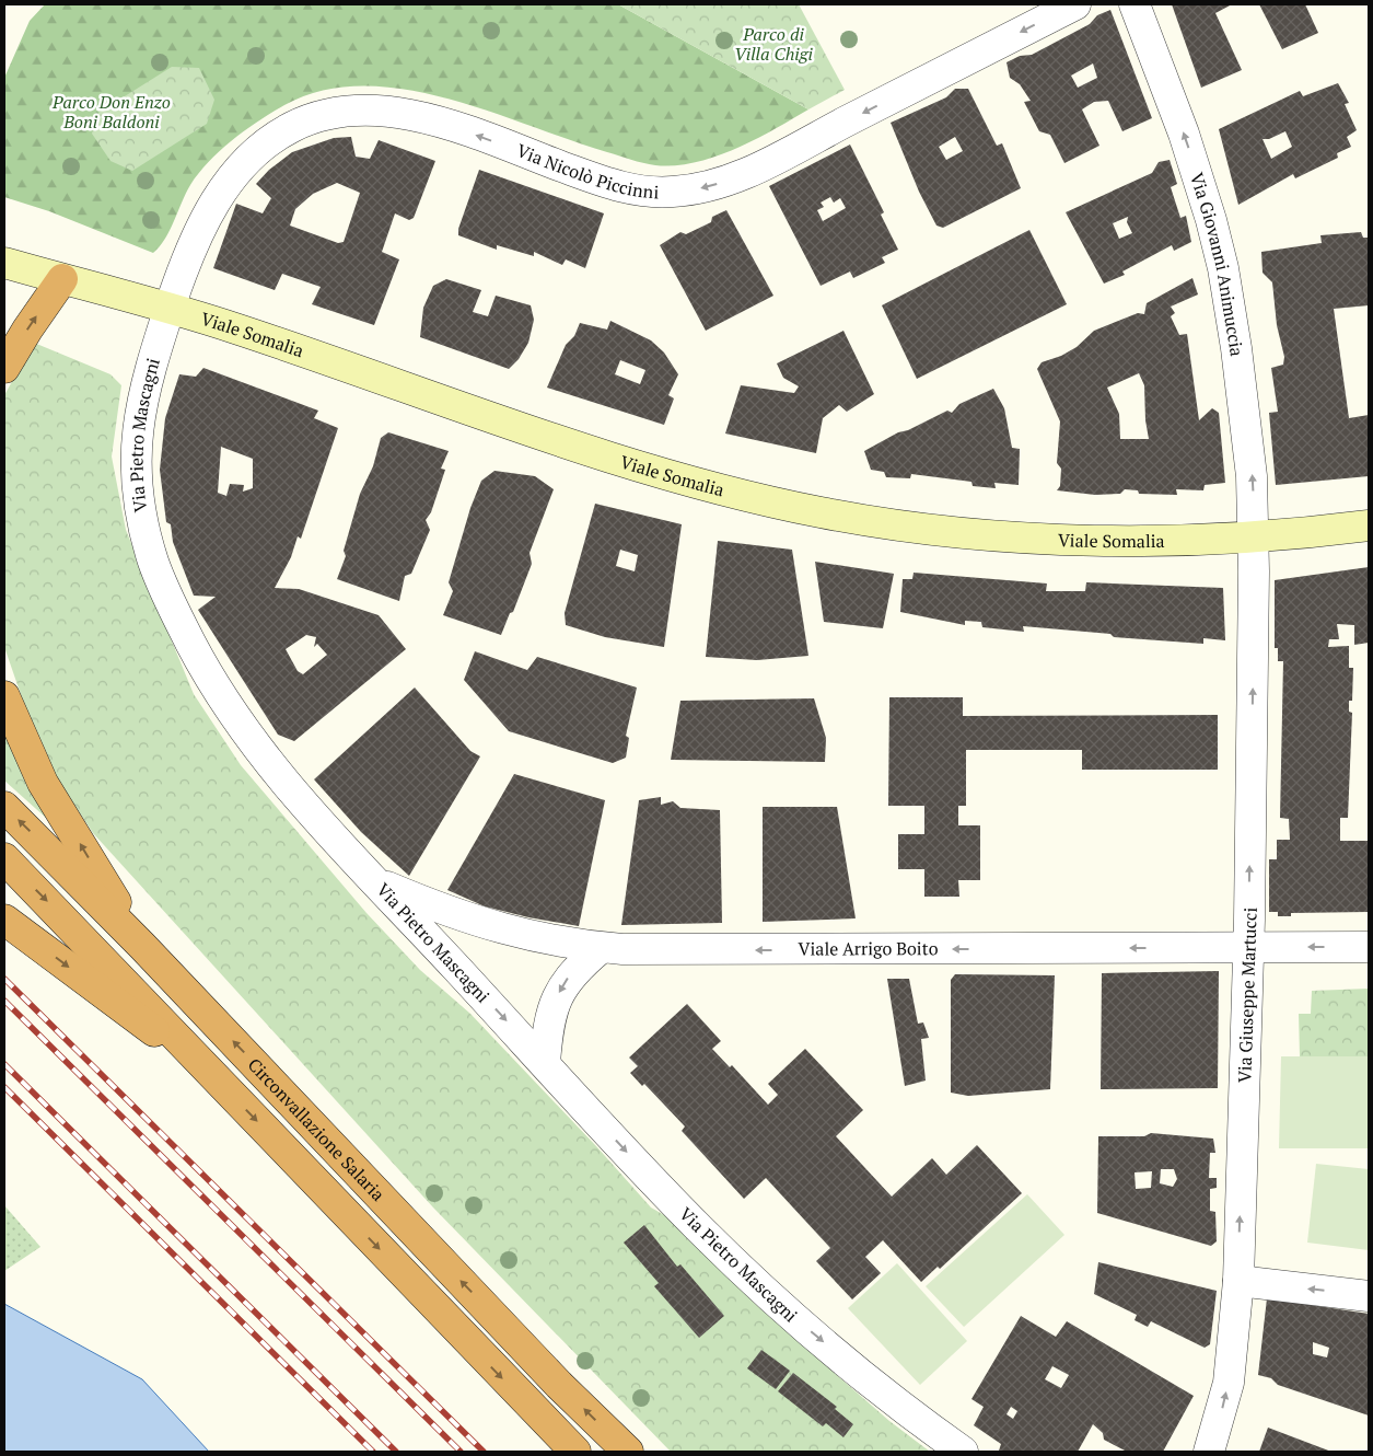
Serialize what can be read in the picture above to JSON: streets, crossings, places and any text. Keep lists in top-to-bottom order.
{
  "streets": {
    "highway": ["Circonvallazione Salaria"],
    "main road": ["Viale Somalia"],
    "street": [
      "Via Nicolò Piccinni",
      "Via Giovanni Animuccia",
      "Via Pietro Mascagni",
      "Viale Arrigo Boito",
      "Via Giuseppe Martucci"
    ]
  },
  "crossings": [
    ["Via Nicolò Piccinni", "Viale Somalia"],
    ["Via Nicolò Piccinni", "Via Pietro Mascagni"],
    ["Via Giovanni Animuccia", "Viale Somalia"],
    ["Via Giovanni Animuccia", "Via Giuseppe Martucci"],
    ["Viale Somalia", "Via Pietro Mascagni"],
    ["Viale Somalia", "Via Giuseppe Martucci"],
    ["Via Pietro Mascagni", "Viale Arrigo Boito"],
    ["Viale Arrigo Boito", "Via Giuseppe Martucci"]
  ],
  "one_way": [
    "Via Nicolò Piccinni",
    "Via Giovanni Animuccia",
    "Via Pietro Mascagni",
    "Viale Arrigo Boito",
    "Via Giuseppe Martucci"
  ],
  "parks": ["Parco di Villa Chigi", "Parco Don Enzo Boni Baldoni"]
}
